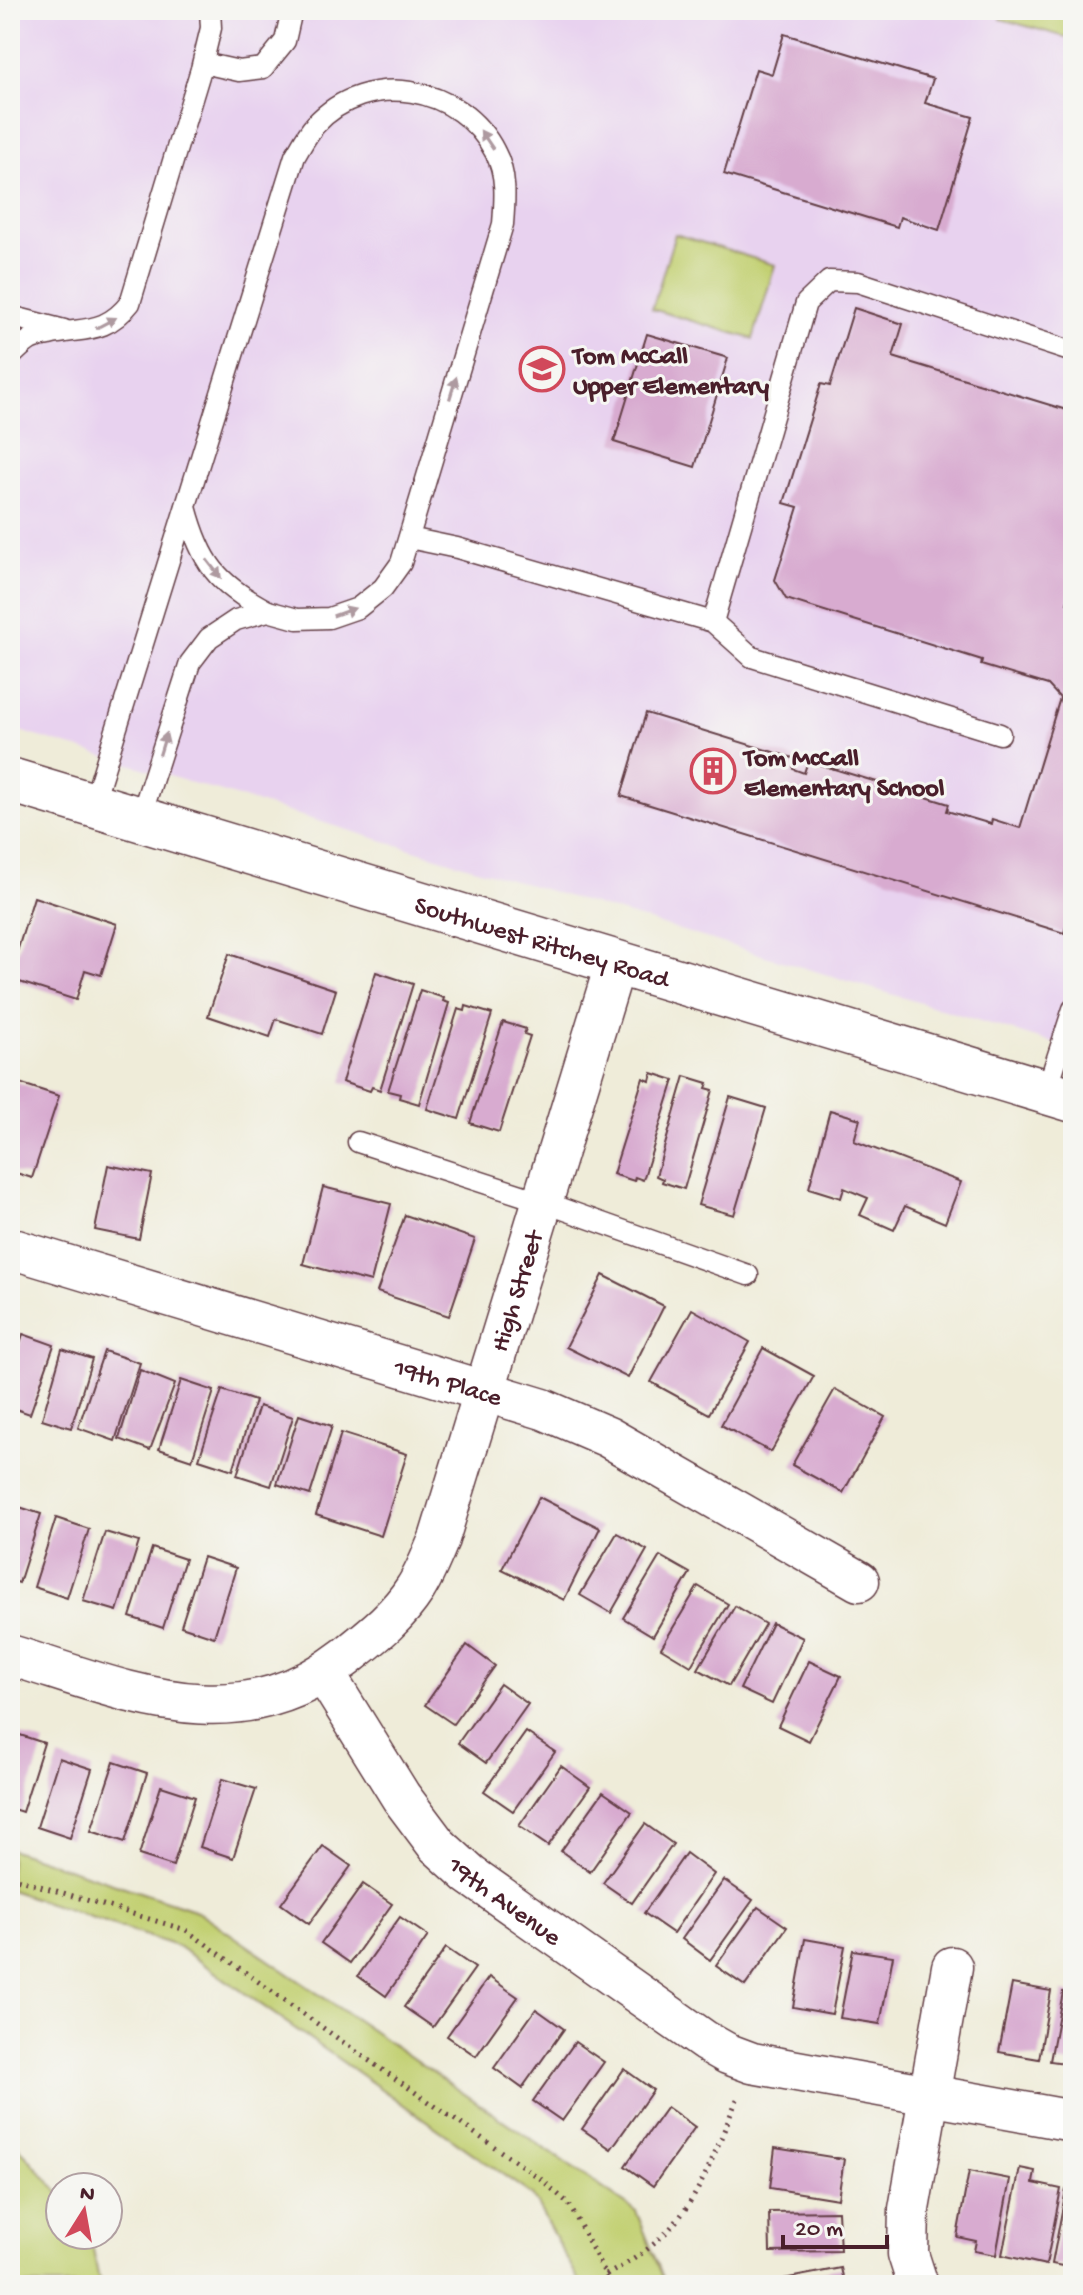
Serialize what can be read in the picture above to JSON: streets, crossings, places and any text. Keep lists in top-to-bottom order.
{
  "streets": {
    "street": [
      "Southwest Ritchey Road",
      "High Street",
      "19th Place",
      "19th Avenue"
    ]
  },
  "crossings": [
    ["Southwest Ritchey Road", "High Street"],
    ["High Street", "19th Place"],
    ["High Street", "19th Avenue"]
  ],
  "places": {
    "school or university": ["Tom McCall Upper Elementary"],
    "building": ["Tom McCall Elementary School"]
  },
  "scale_bar": "20 m",
  "north": "top"
}
